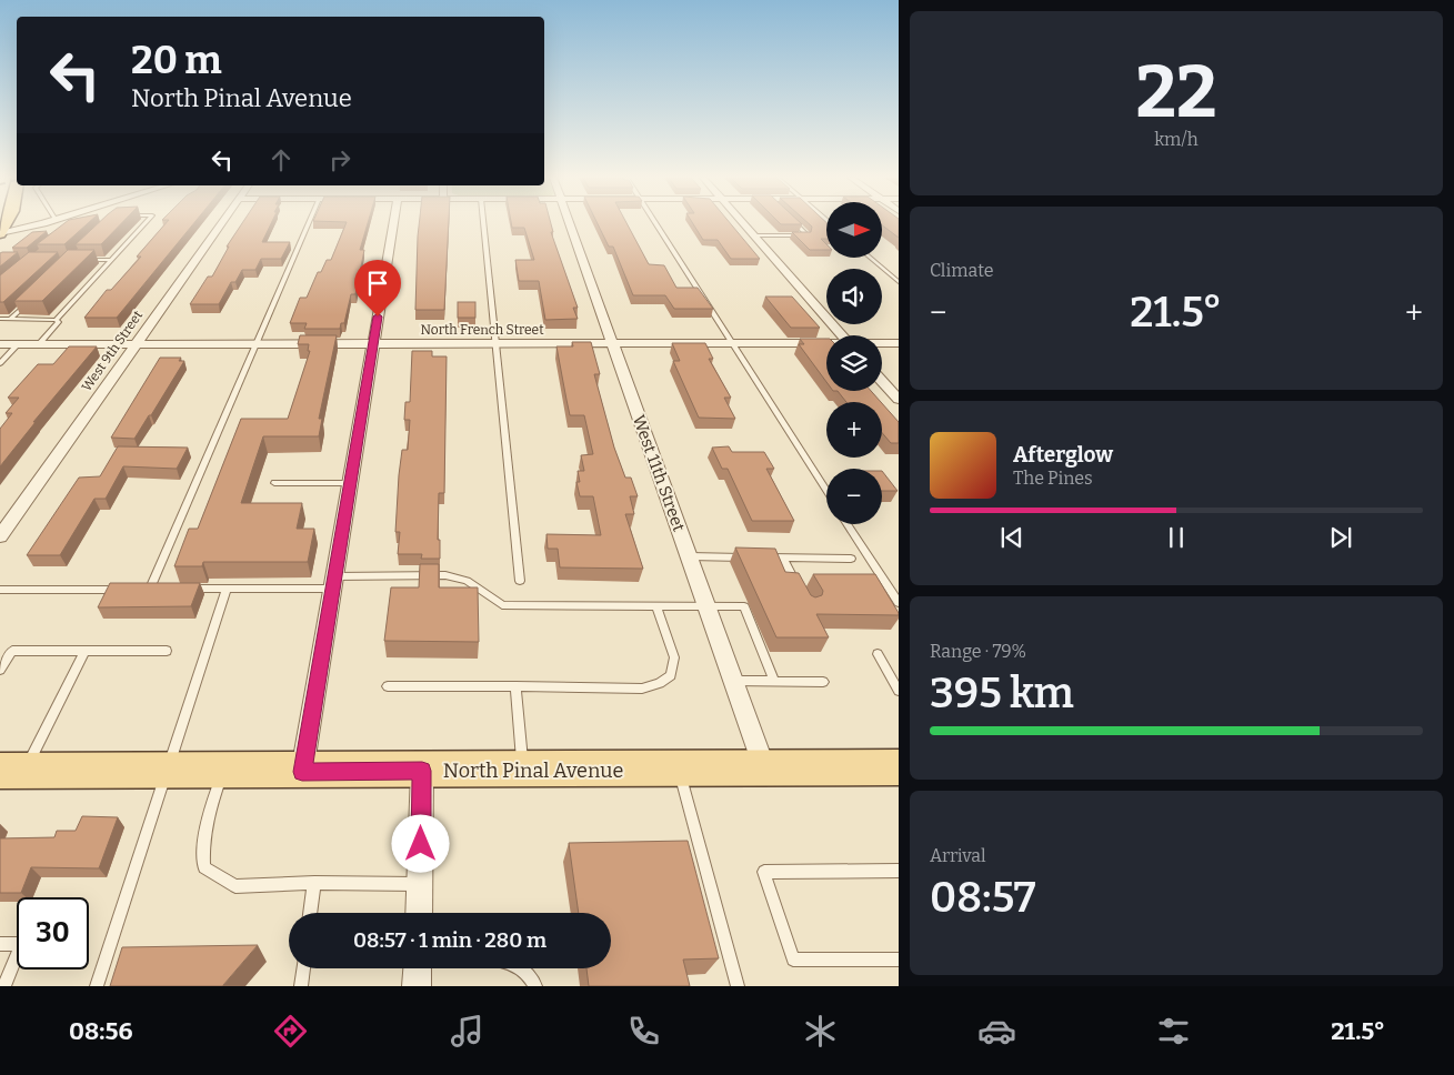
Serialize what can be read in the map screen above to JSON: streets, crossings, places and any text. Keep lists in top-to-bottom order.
{
  "streets": {
    "main road": ["North Pinal Avenue"],
    "street": ["North French Street", "West 9th Street", "West 11th Street"]
  },
  "crossings": [
    ["North French Street", "West 9th Street"],
    ["North French Street", "West 11th Street"],
    ["West 11th Street", "North Pinal Avenue"]
  ],
  "north": "right",
  "page": {
    "tile": [
      ["22", "km/h"],
      "Climate",
      ["Range · 79%", "395 km"],
      ["Arrival", "08:57"]
    ],
    "turn": ["20 m", "North Pinal Avenue"],
    "map_buttons": ["+", "−"],
    "heat": ["−", "21.5°", "+"],
    "song": ["Afterglow", "The Pines"],
    "limit": "30",
    "trip": "08:57 · 1 min · 280 m",
    "tabs": ["08:56", "21.5°"]
  }
}
